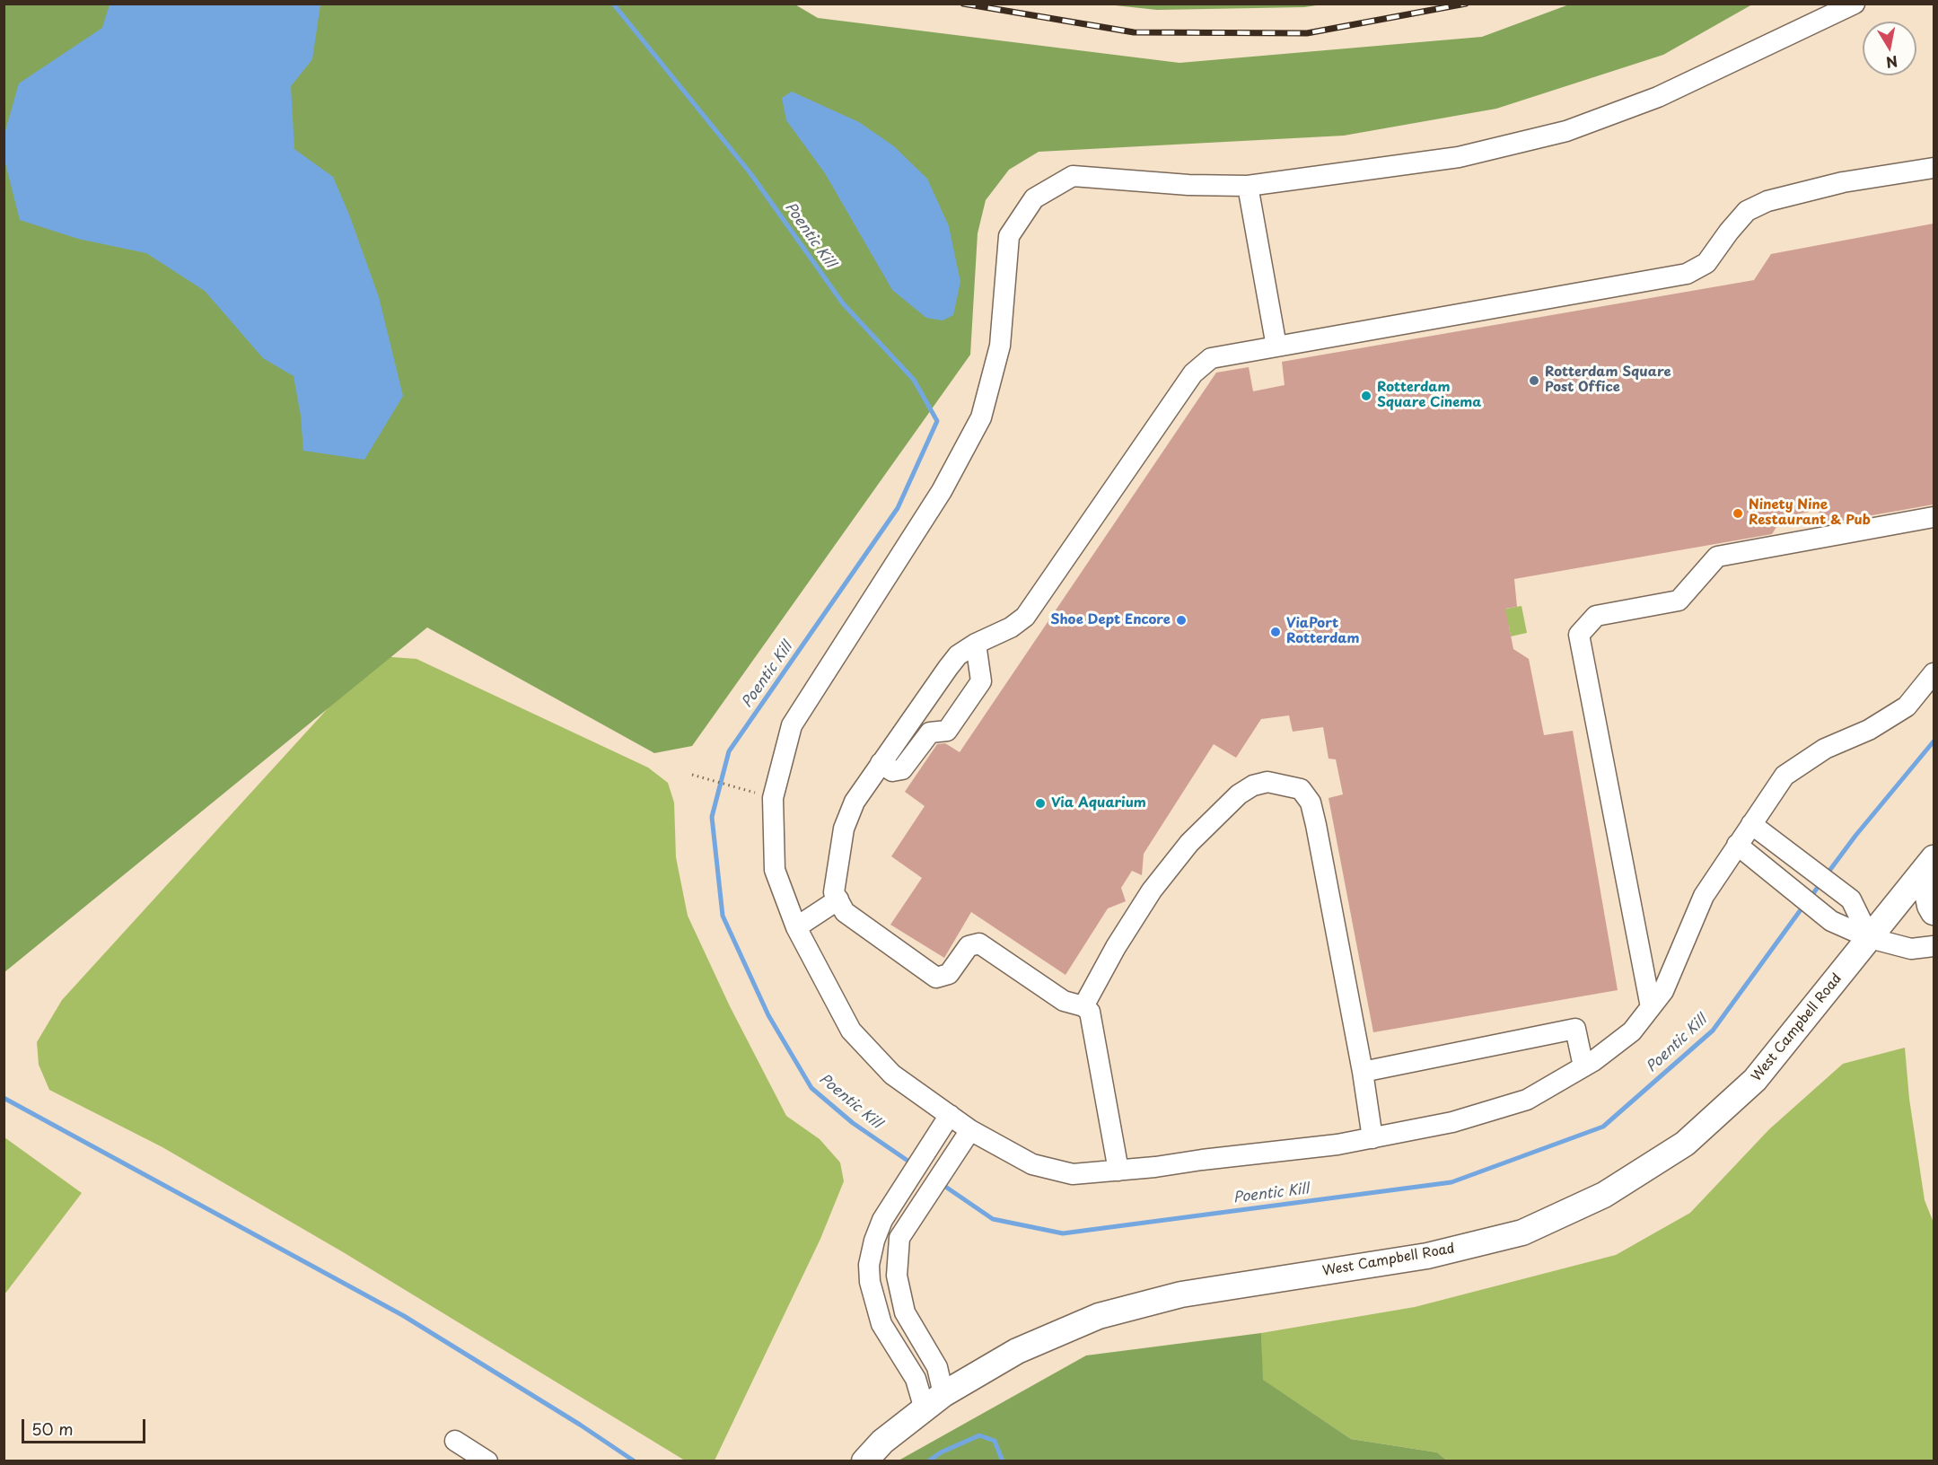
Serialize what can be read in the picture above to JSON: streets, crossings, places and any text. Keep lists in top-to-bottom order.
{
  "streets": {
    "main road": ["West Campbell Road"]
  },
  "water": ["Poentic Kill"],
  "places": [
    "Rotterdam Square Post Office",
    "Rotterdam Square Cinema",
    "Ninety Nine Restaurant & Pub",
    "Shoe Dept Encore",
    "ViaPort Rotterdam",
    "Via Aquarium"
  ],
  "scale_bar": "50 m",
  "north": "bottom"
}
